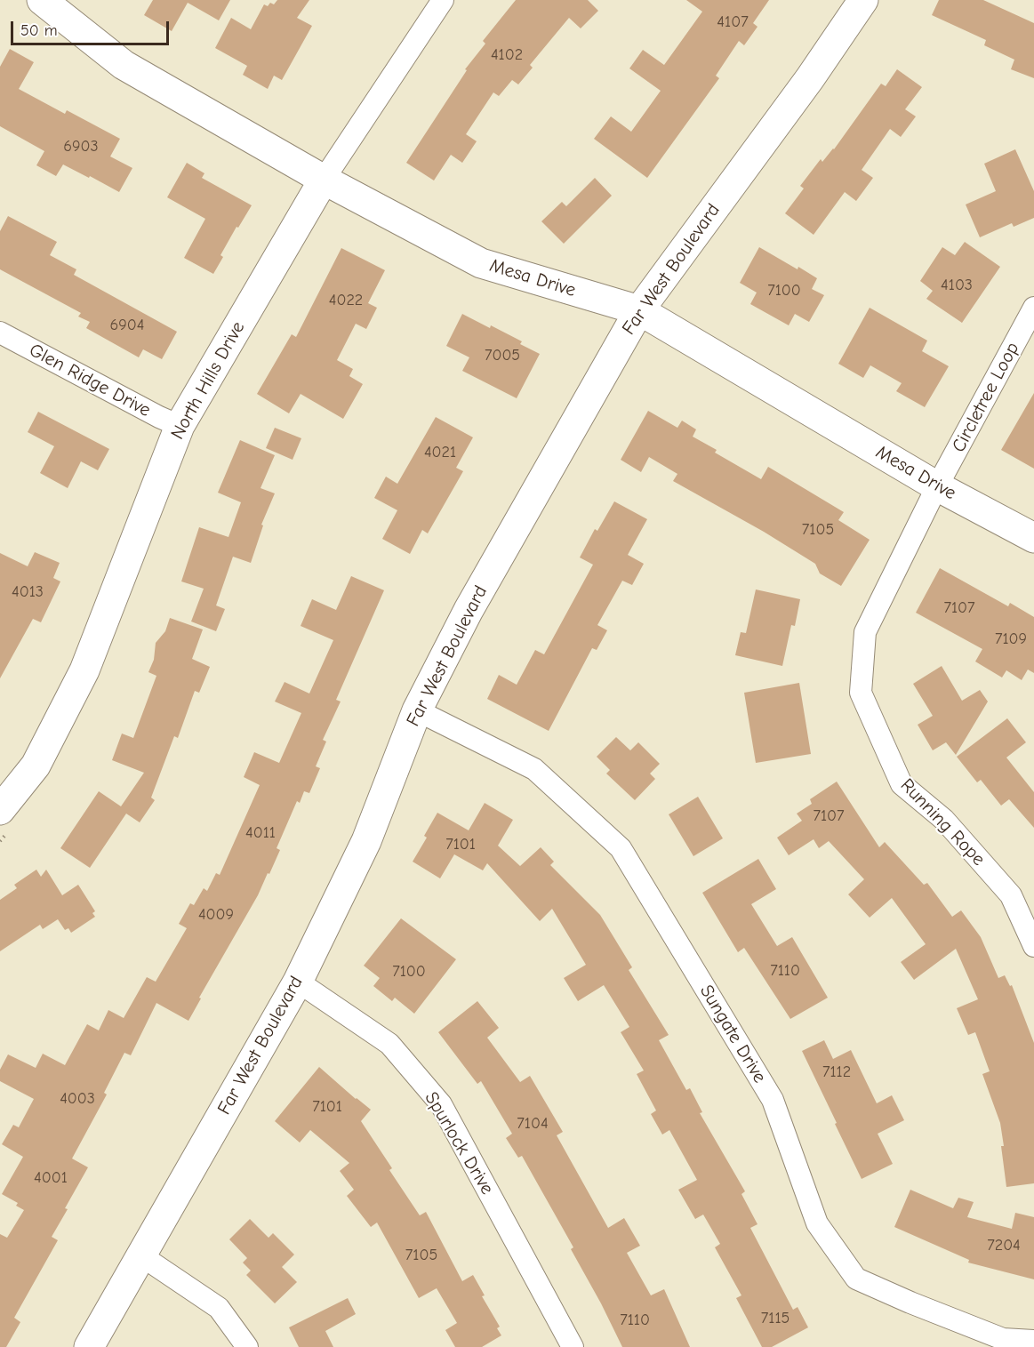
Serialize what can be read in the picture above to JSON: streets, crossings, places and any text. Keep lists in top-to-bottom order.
{
  "streets": {
    "street": [
      "Far West Boulevard",
      "Mesa Drive",
      "Glen Ridge Drive",
      "North Hills Drive",
      "Circletree Loop",
      "Running Rope",
      "Sungate Drive",
      "Spurlock Drive"
    ]
  },
  "crossings": [
    ["Far West Boulevard", "Mesa Drive"],
    ["Far West Boulevard", "Sungate Drive"],
    ["Far West Boulevard", "Spurlock Drive"],
    ["Mesa Drive", "North Hills Drive"],
    ["Mesa Drive", "Circletree Loop"],
    ["Mesa Drive", "Running Rope"],
    ["Glen Ridge Drive", "North Hills Drive"],
    ["Circletree Loop", "Running Rope"]
  ],
  "house_numbers": [
    "4107",
    "4102",
    "6903",
    "4103",
    "7100",
    "4022",
    "6904",
    "7005",
    "4021",
    "7105",
    "4013",
    "7107",
    "7109",
    "7107",
    "4011",
    "7101",
    "4009",
    "7110",
    "7100",
    "7112",
    "4003",
    "7101",
    "7104",
    "4001",
    "7204",
    "7105",
    "7115",
    "7110"
  ],
  "scale_bar": "50 m"
}
